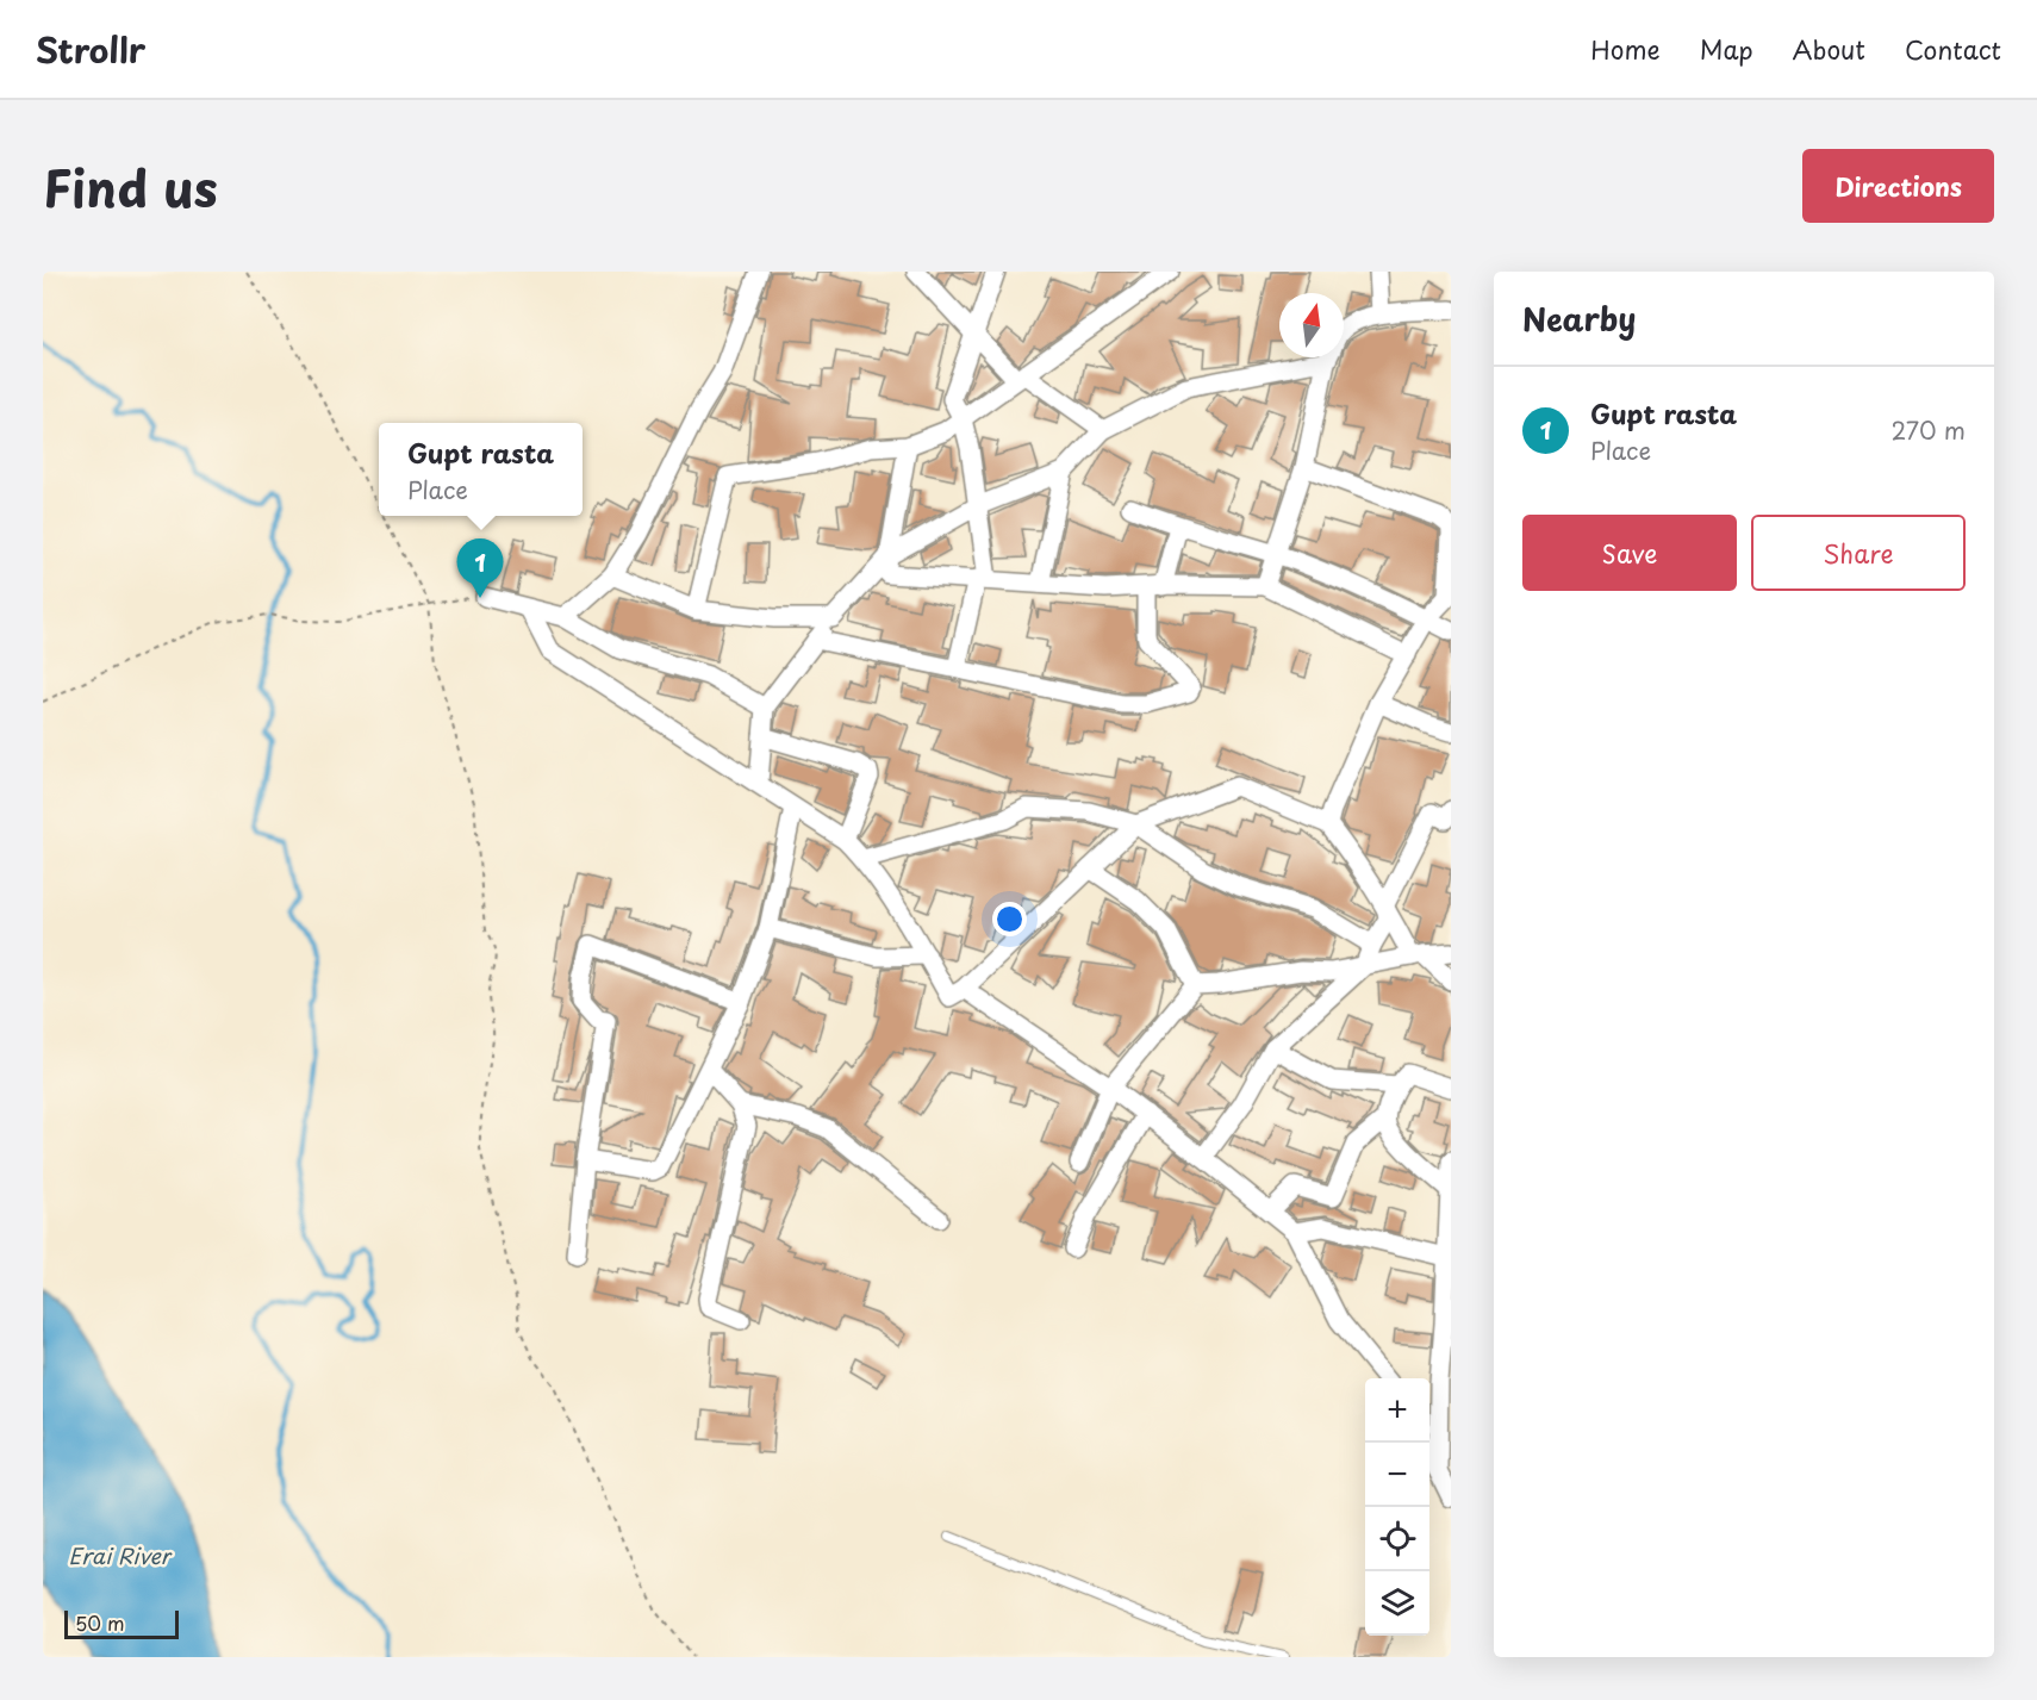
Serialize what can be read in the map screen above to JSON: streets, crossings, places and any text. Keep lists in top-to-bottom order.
{
  "water": ["Erai River"],
  "scale_bar": "50 m",
  "north": "top",
  "page": {
    "header": "Strollr",
    "nav": [
      "Home",
      "Map",
      "About",
      "Contact"
    ],
    "title": "Find us",
    "buttons": [
      "Directions",
      ["Save", "Share"]
    ],
    "heading": "Nearby",
    "list": [
      {
        "mark": "1",
        "name": "Gupt rasta",
        "note": "Place",
        "value": "270 m"
      }
    ],
    "popup": ["Gupt rasta", "Place"],
    "pins": "1",
    "map_buttons": ["+", "−"],
    "scale": "50 m"
  }
}
